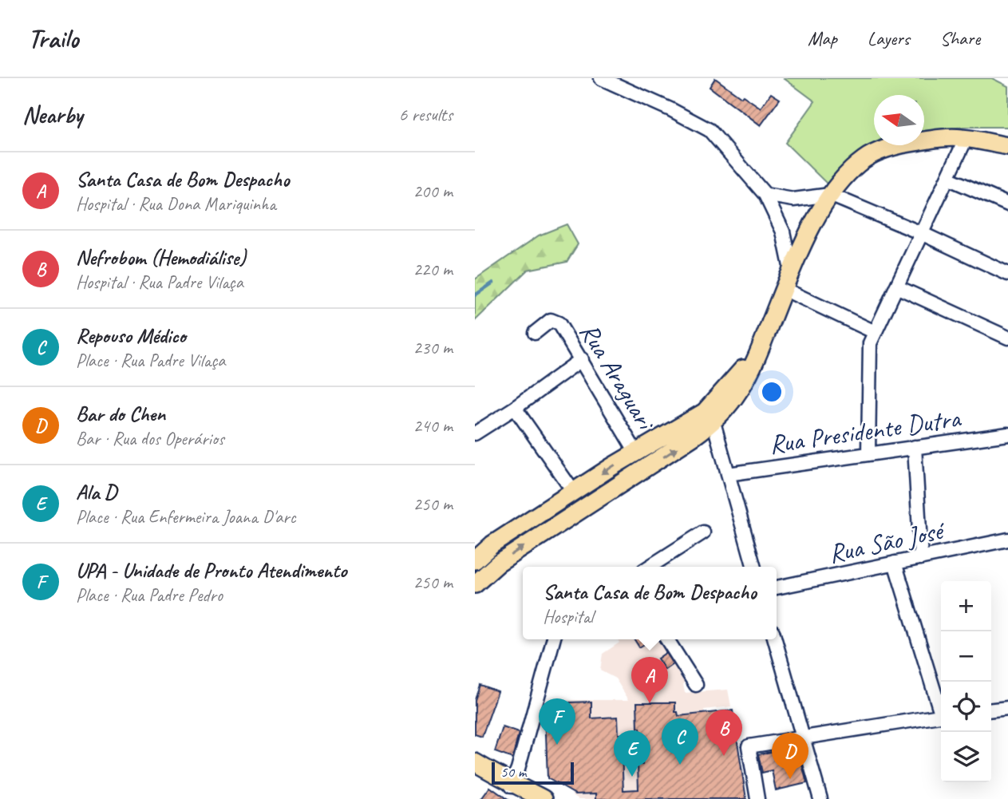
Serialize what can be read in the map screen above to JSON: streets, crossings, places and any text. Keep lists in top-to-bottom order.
{
  "streets": {
    "street": ["Rua Araguari", "Rua Presidente Dutra", "Rua São José"]
  },
  "scale_bar": "50 m",
  "north": "left",
  "page": {
    "header": "Trailo",
    "nav": ["Map", "Layers", "Share"],
    "heading": ["Nearby", "6 results"],
    "list": [
      {
        "mark": "A",
        "name": "Santa Casa de Bom Despacho",
        "note": "Hospital · Rua Dona Mariquinha",
        "value": "200 m"
      },
      {
        "mark": "B",
        "name": "Nefrobom (Hemodiálise)",
        "note": "Hospital · Rua Padre Vilaça",
        "value": "220 m"
      },
      {
        "mark": "C",
        "name": "Repouso Médico",
        "note": "Place · Rua Padre Vilaça",
        "value": "230 m"
      },
      {
        "mark": "D",
        "name": "Bar do Chen",
        "note": "Bar · Rua dos Operários",
        "value": "240 m"
      },
      {
        "mark": "E",
        "name": "Ala D",
        "note": "Place · Rua Enfermeira Joana D'arc",
        "value": "250 m"
      },
      {
        "mark": "F",
        "name": "UPA - Unidade de Pronto Atendimento",
        "note": "Place · Rua Padre Pedro",
        "value": "250 m"
      }
    ],
    "popup": ["Santa Casa de Bom Despacho", "Hospital"],
    "map_buttons": ["+", "−"],
    "pins": [
      "A",
      "F",
      "B",
      "C",
      "E",
      "D"
    ],
    "scale": "50 m"
  }
}
